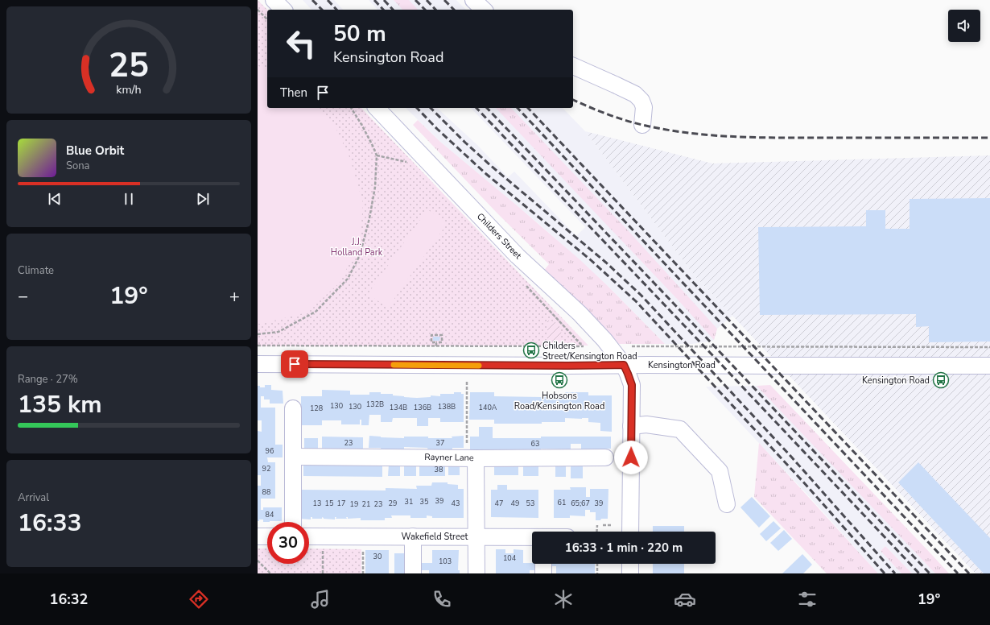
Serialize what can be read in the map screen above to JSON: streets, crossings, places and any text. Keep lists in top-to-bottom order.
{
  "streets": {
    "street": [
      "Childers Street",
      "Kensington Road",
      "Rayner Lane",
      "Wakefield Street"
    ]
  },
  "crossings": [
    ["Childers Street", "Kensington Road"]
  ],
  "parks": ["J.J. Holland Park"],
  "places": {
    "bus stop": ["Childers Street/Kensington Road", "Hobsons Road/Kensington Road", "Kensington Road"]
  },
  "house_numbers": [
    "132B",
    "130",
    "130",
    "138B",
    "134B",
    "136B",
    "140A",
    "128",
    "23",
    "37",
    "63",
    "96",
    "92",
    "38",
    "88",
    "39",
    "31",
    "35",
    "61",
    "13",
    "15",
    "17",
    "29",
    "43",
    "47",
    "49",
    "53",
    "65;67",
    "39",
    "19",
    "21",
    "23",
    "84",
    "30",
    "104",
    "103"
  ],
  "page": {
    "turn": ["50 m", "Kensington Road"],
    "then": "Then",
    "song": ["Blue Orbit", "Sona"],
    "tile": [
      "Climate",
      ["Range · 27%", "135 km"],
      ["Arrival", "16:33"]
    ],
    "heat": ["−", "19°", "+"],
    "limit": "30",
    "trip": "16:33 · 1 min · 220 m",
    "tabs": ["16:32", "19°"],
    "gauge": ["25", "km/h"]
  }
}
